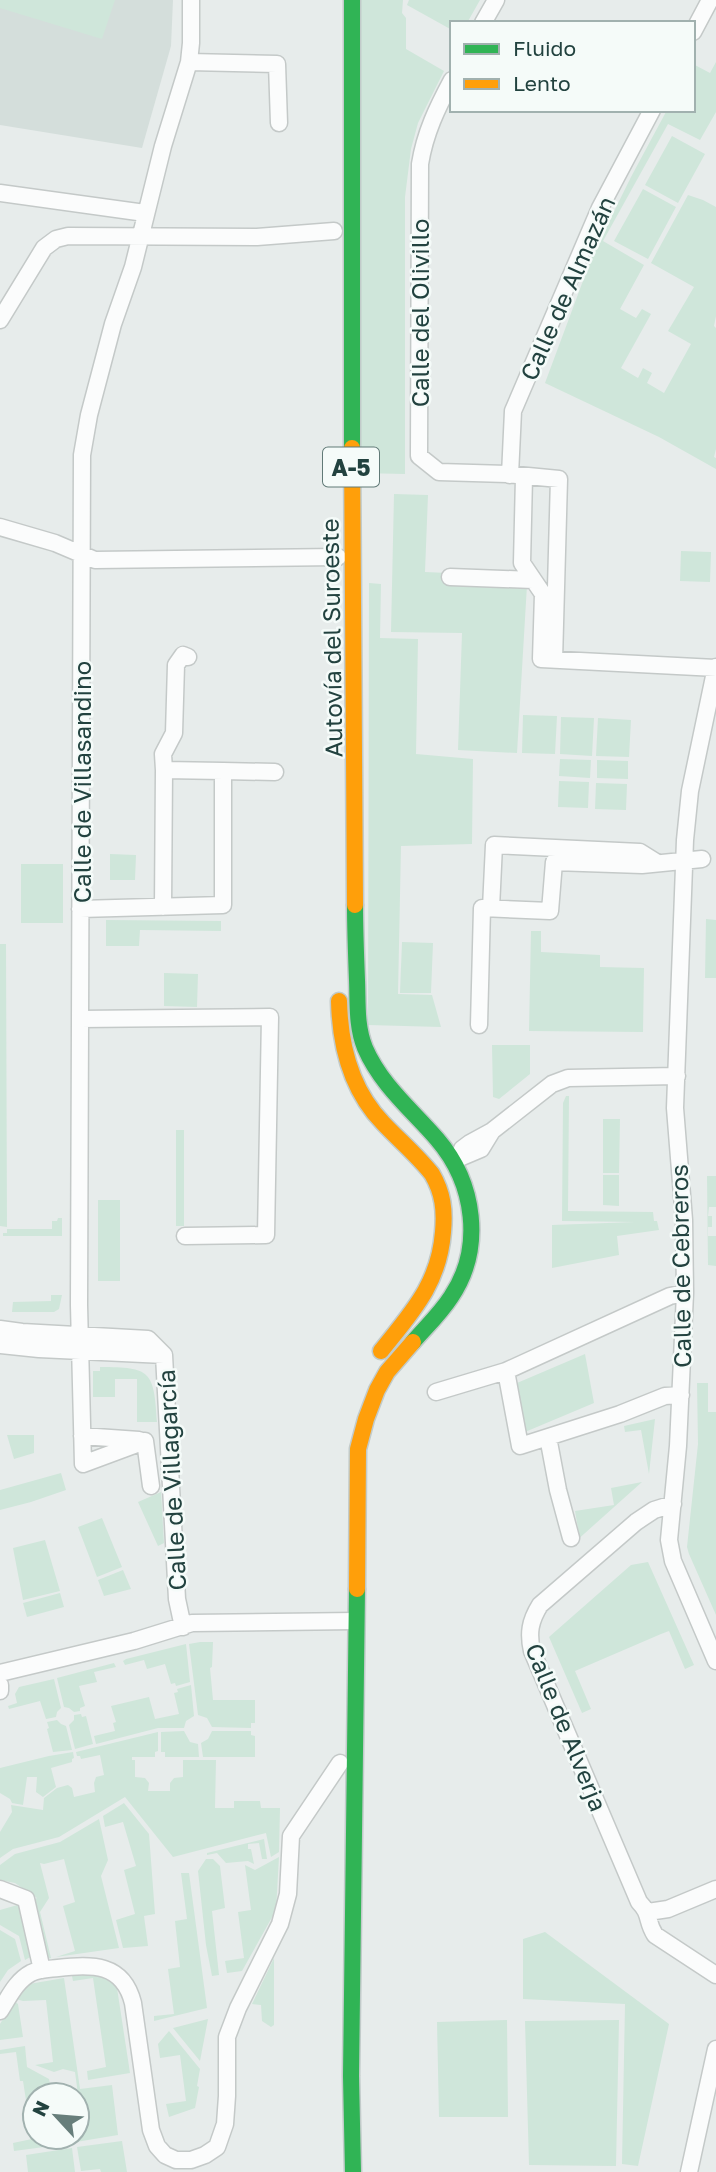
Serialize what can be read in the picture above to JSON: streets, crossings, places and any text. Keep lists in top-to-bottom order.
{
  "streets": {
    "highway": ["A-5", "Autovía del Suroeste"],
    "street": [
      "Calle de Almazán",
      "Calle del Olivillo",
      "Calle de Villasandino",
      "Calle de Cebreros",
      "Calle de Villagarcía",
      "Calle de Alverja"
    ]
  },
  "crossings": [
    ["Calle de Almazán", "Calle del Olivillo"],
    ["Autovía del Suroeste", "Calle de Villagarcía"],
    ["Calle de Villasandino", "Calle de Villagarcía"],
    ["Calle de Cebreros", "Calle de Alverja"]
  ],
  "legend": ["Fluido", "Lento"],
  "north": "top left"
}
